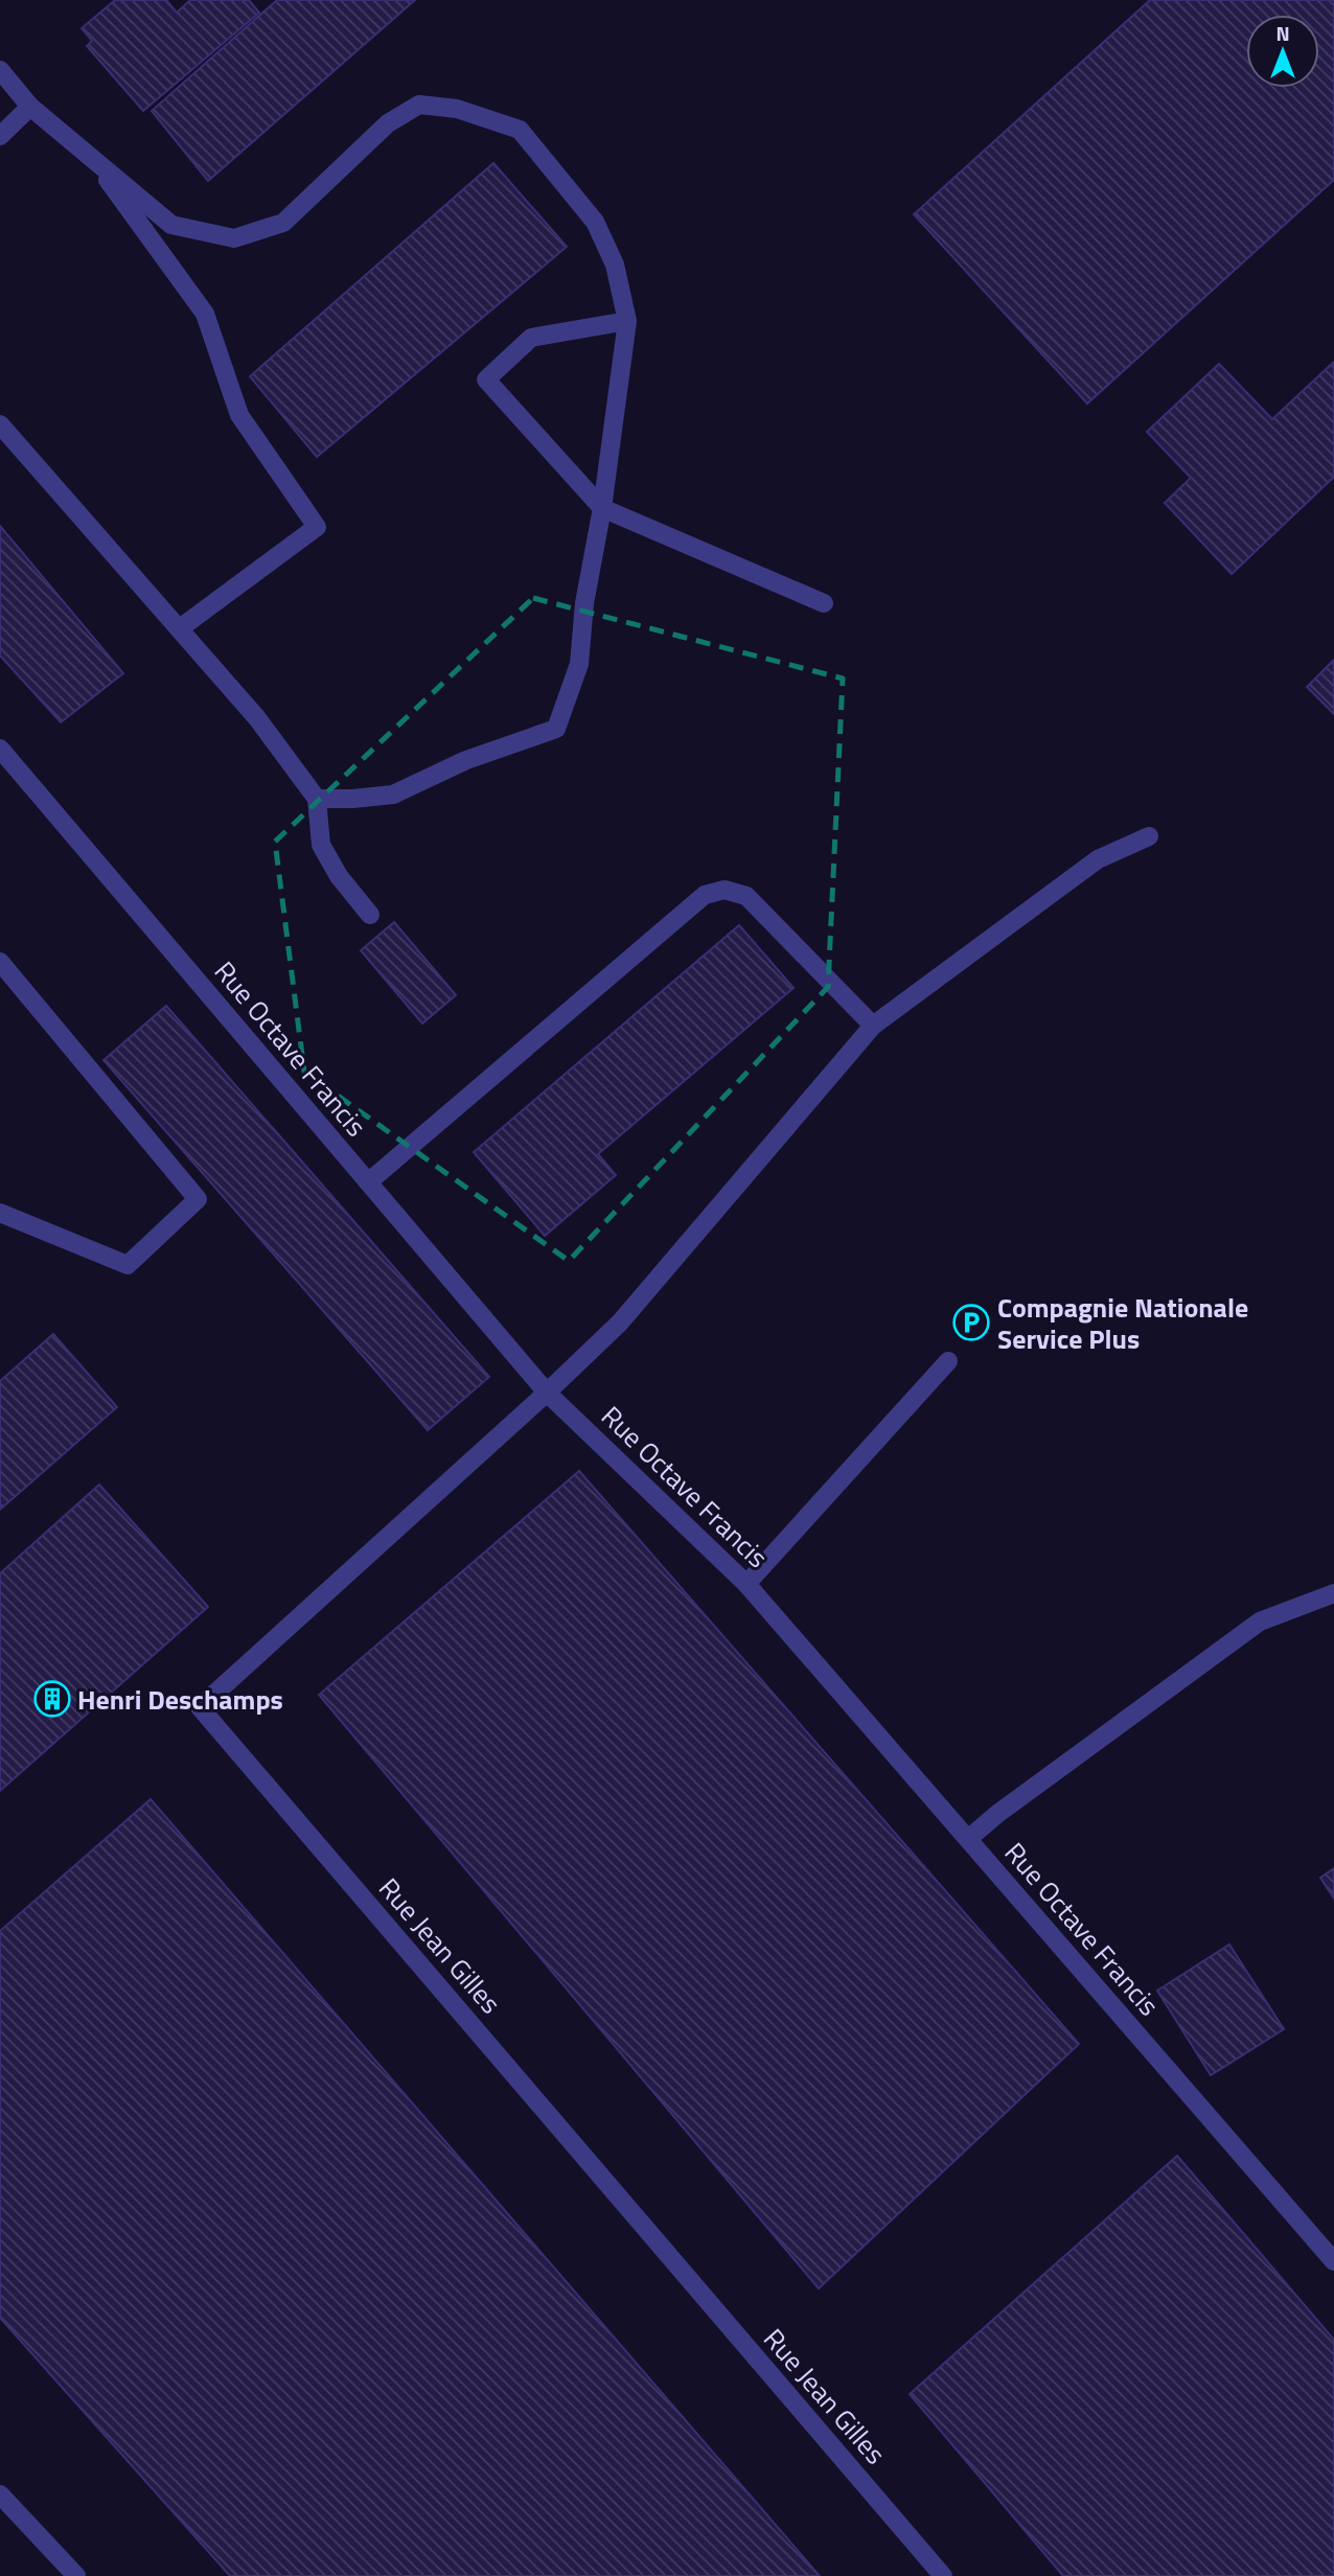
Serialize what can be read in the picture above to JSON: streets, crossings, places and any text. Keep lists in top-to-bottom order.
{
  "streets": {
    "street": ["Rue Octave Francis", "Rue Jean Gilles"]
  },
  "crossings": [
    ["Rue Octave Francis", "Rue Jean Gilles"]
  ],
  "places": {
    "parking": ["Compagnie Nationale Service Plus"],
    "building": ["Henri Deschamps"]
  },
  "north": "top"
}
